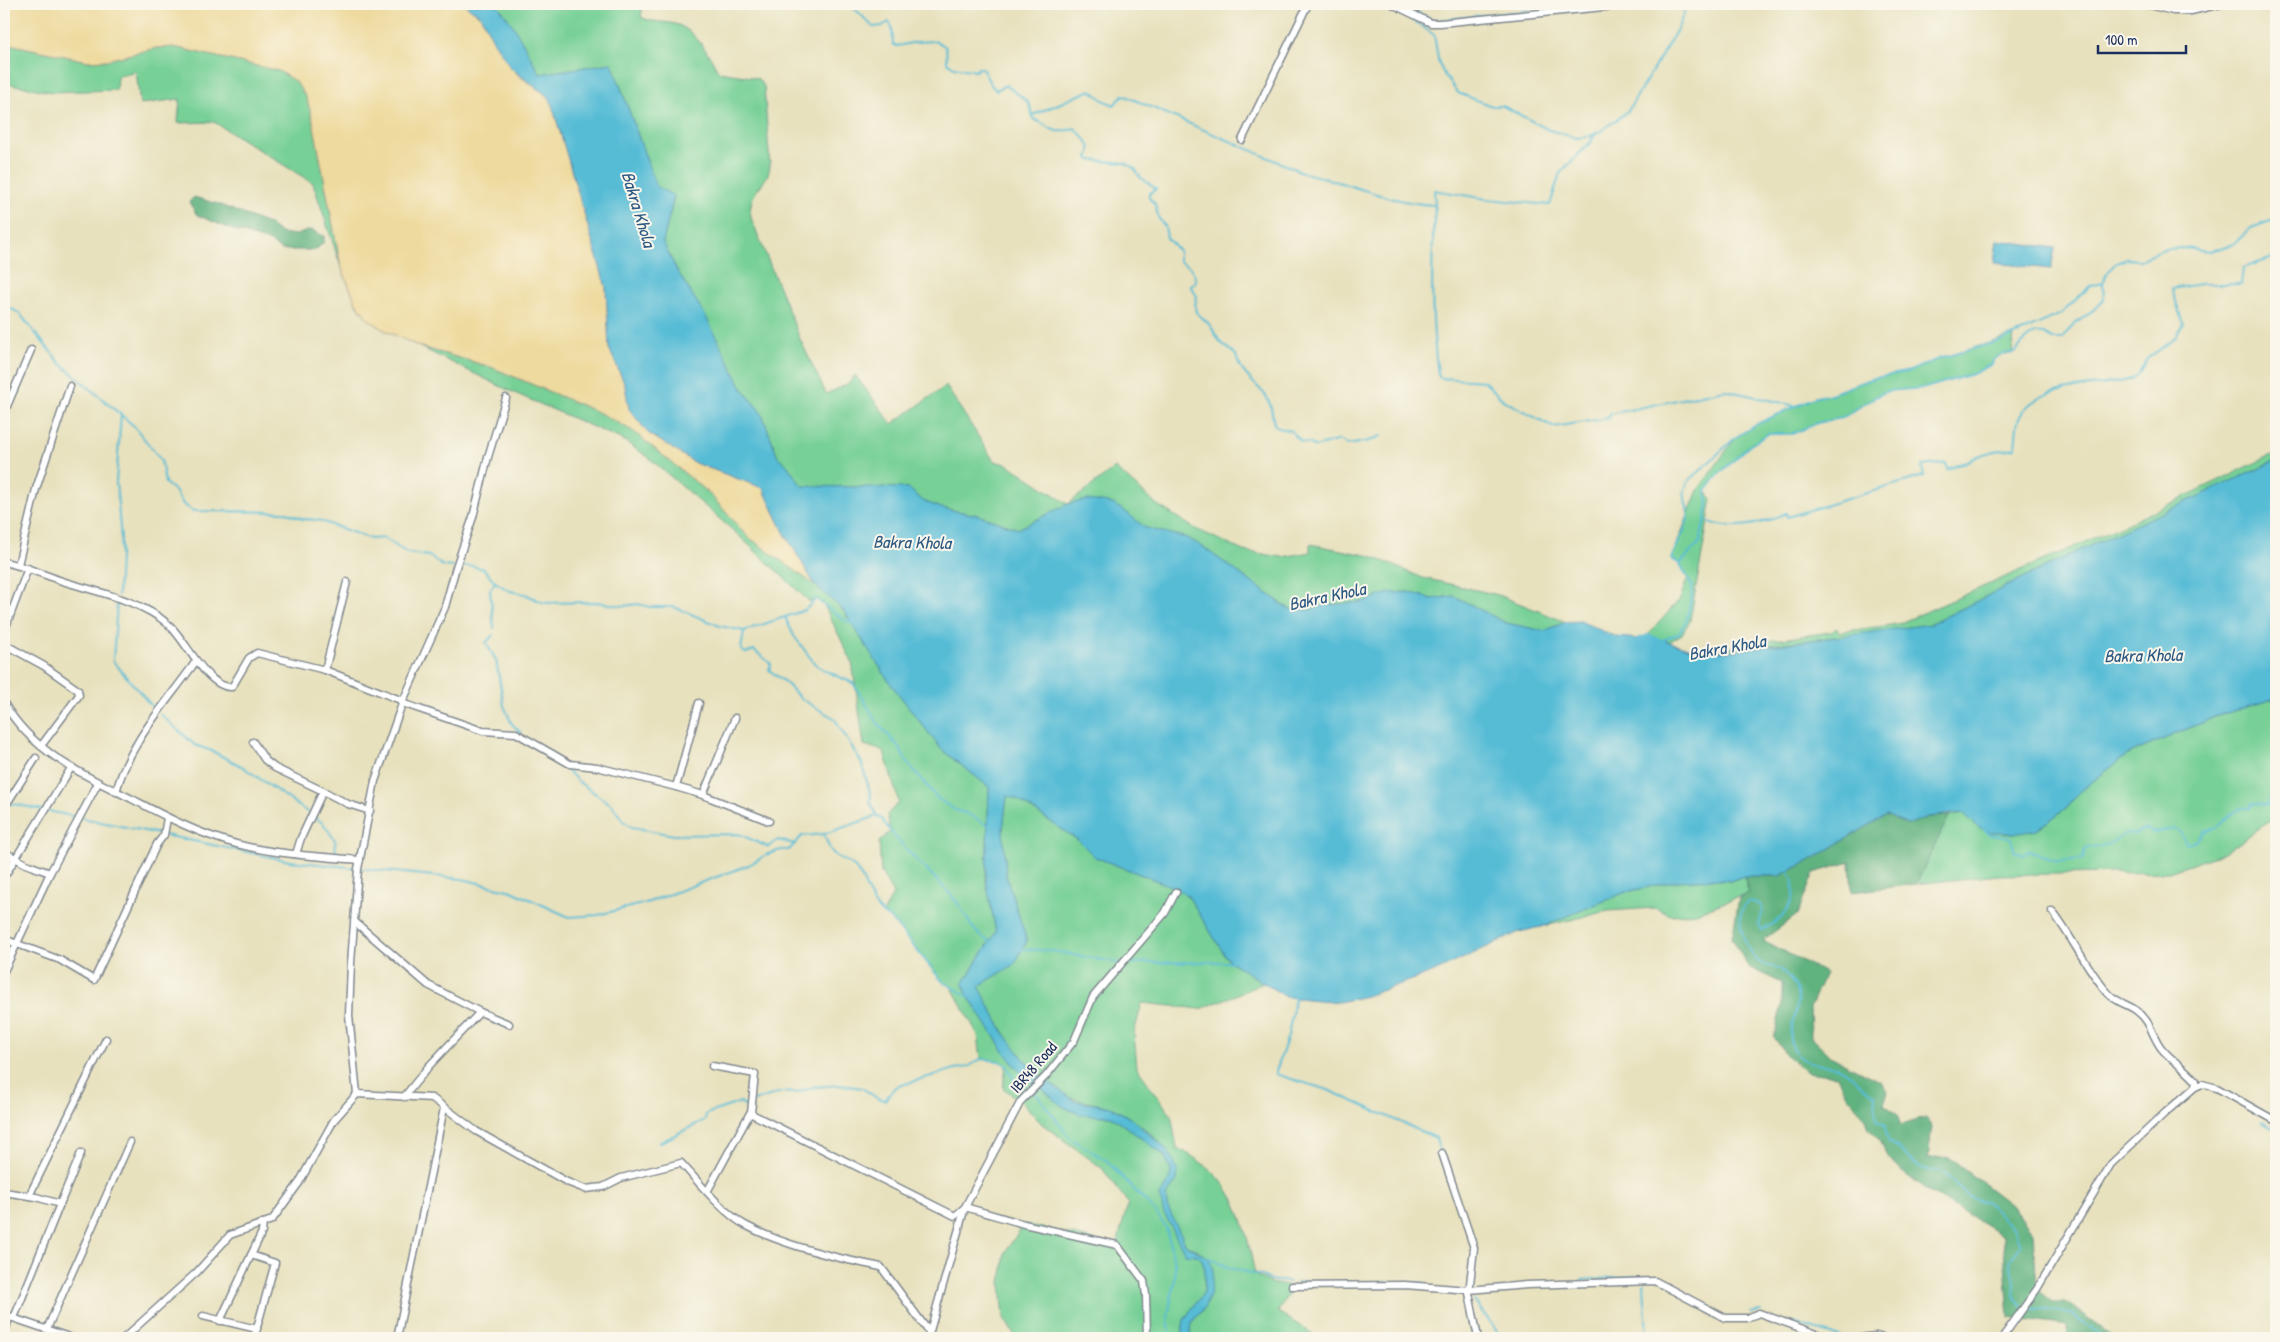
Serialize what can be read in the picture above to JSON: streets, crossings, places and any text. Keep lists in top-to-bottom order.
{
  "streets": {
    "street": ["IBR48 Road"]
  },
  "water": ["Bakra Khola"],
  "scale_bar": "100 m"
}
